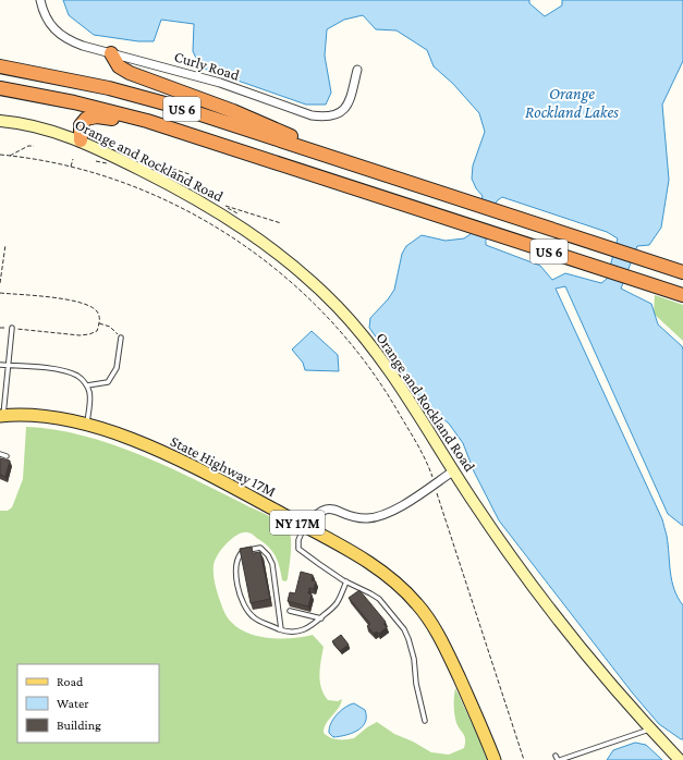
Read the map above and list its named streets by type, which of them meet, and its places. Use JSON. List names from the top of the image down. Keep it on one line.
{"streets":{"highway":["US 6"],"main road":["State Highway 17M","NY 17M"],"street":["Curly Road","Orange and Rockland Road"]},"water":["Orange Rockland Lakes"],"legend":["Road","Water","Building"]}
